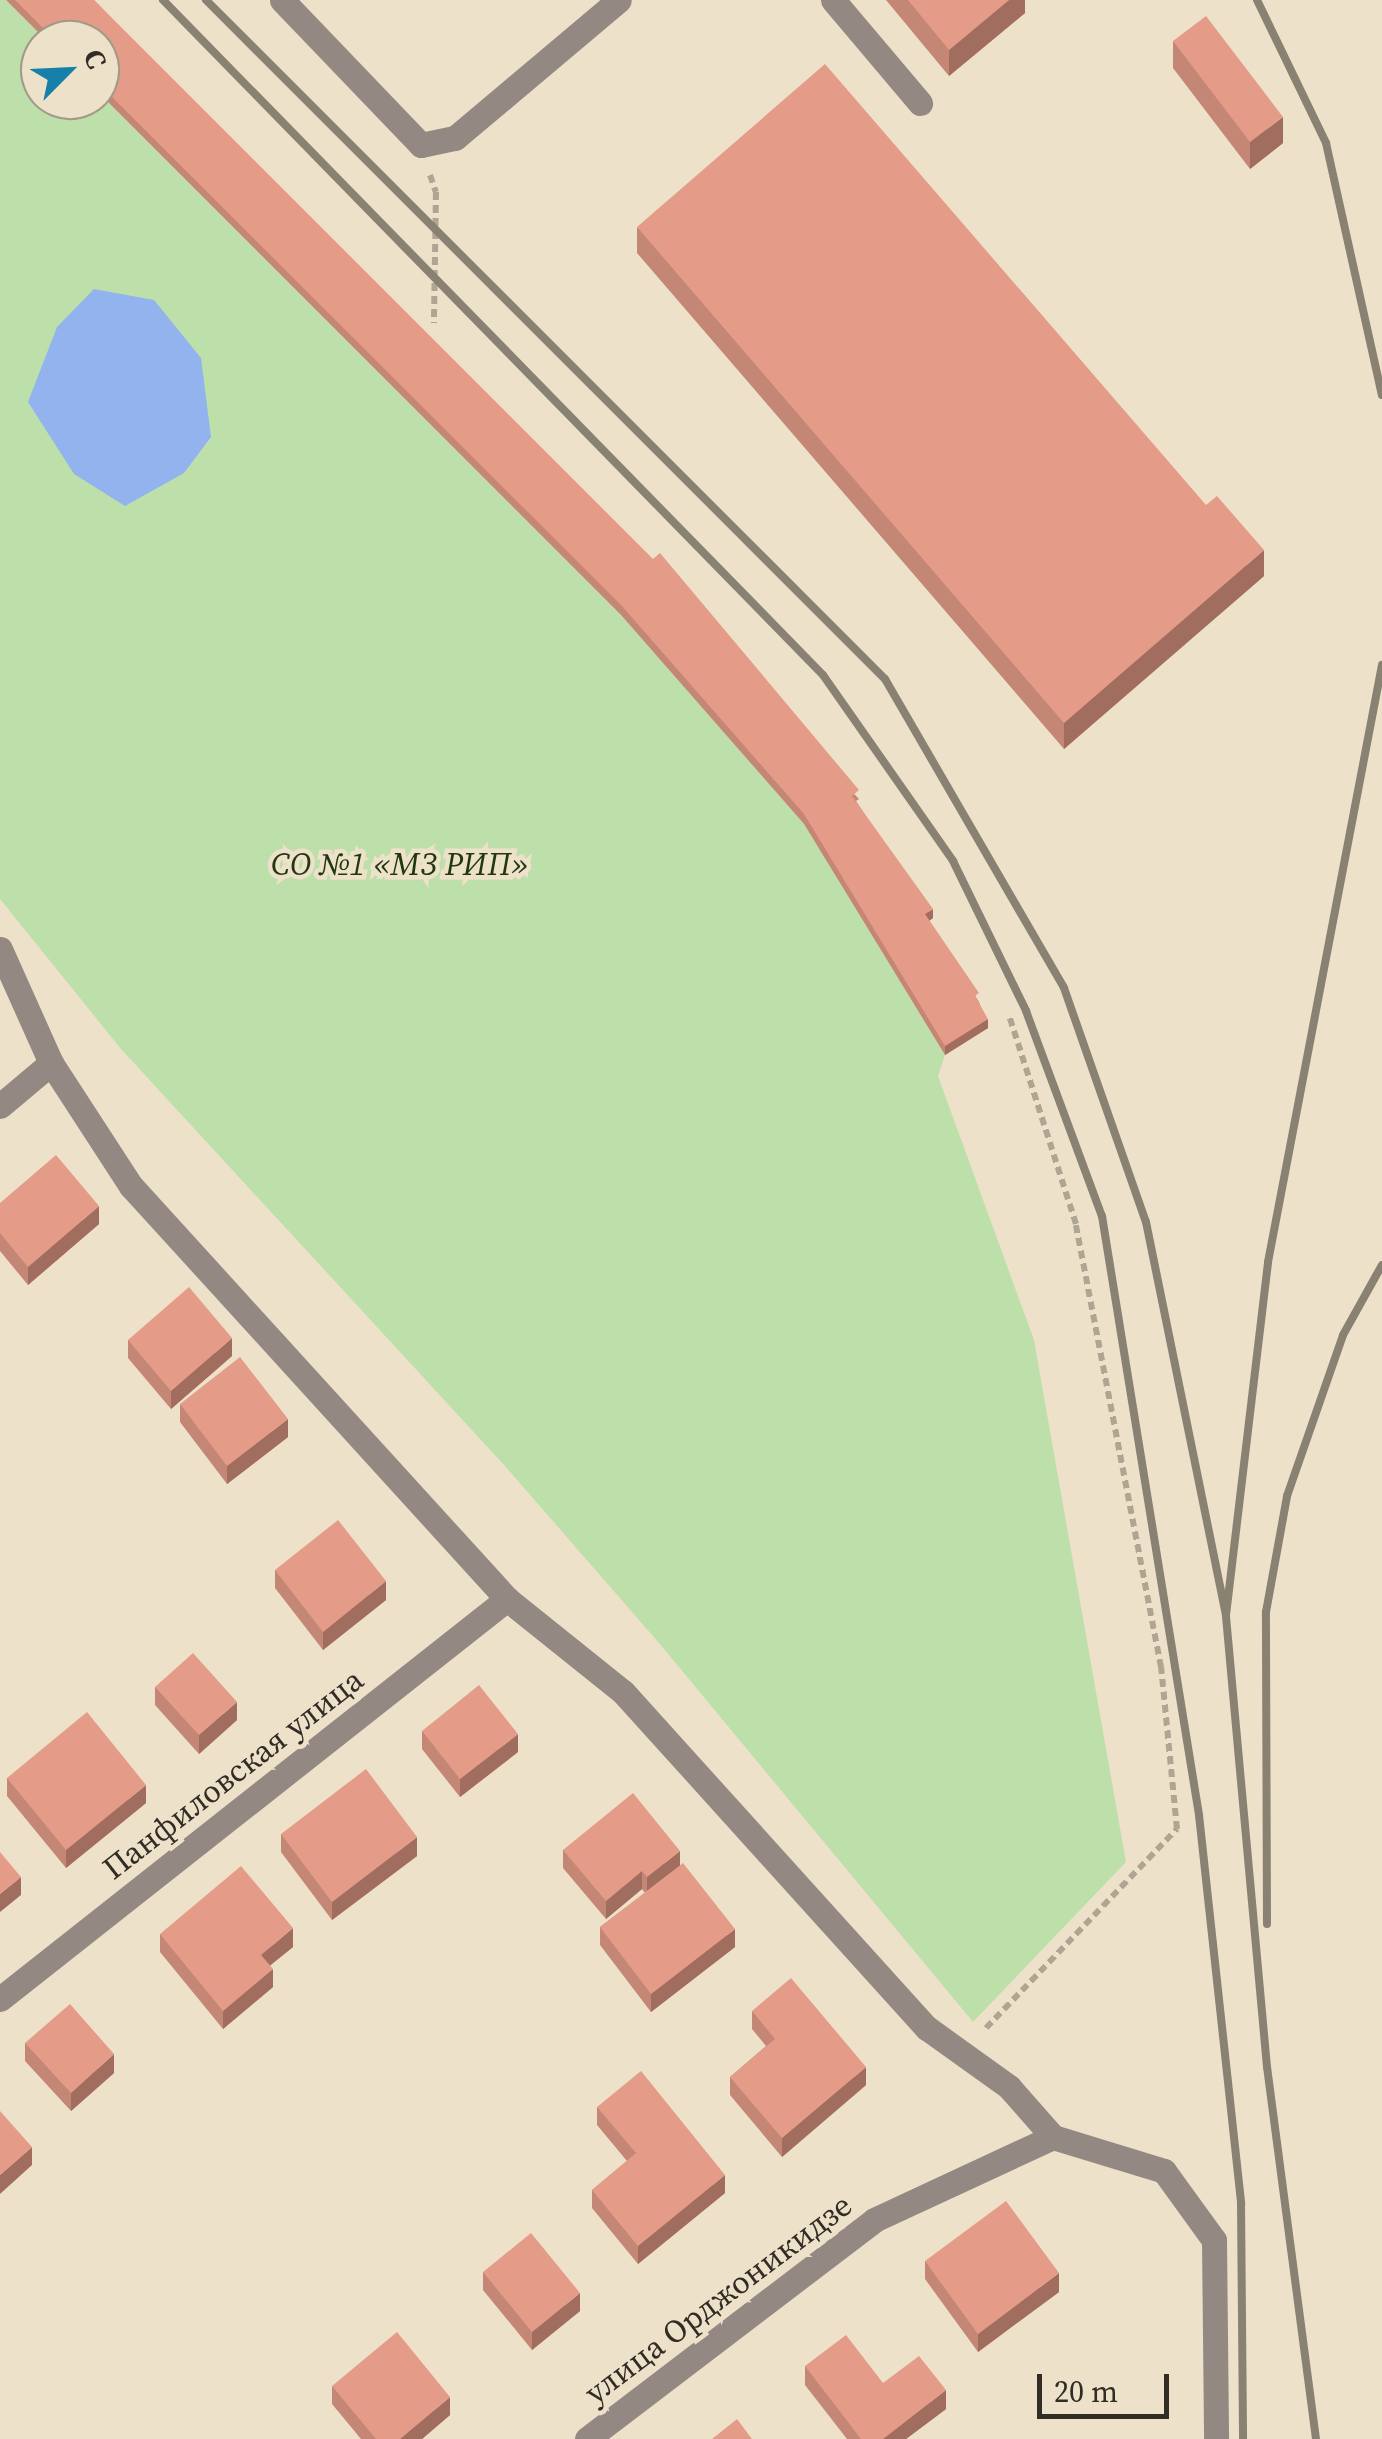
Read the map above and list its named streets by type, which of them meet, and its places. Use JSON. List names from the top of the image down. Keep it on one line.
{"streets":{"street":["Панфиловская улица","улица Орджоникидзе"]},"parks":["СО №1 «МЗ РИП»"],"scale_bar":"20 m","north":"top right"}
